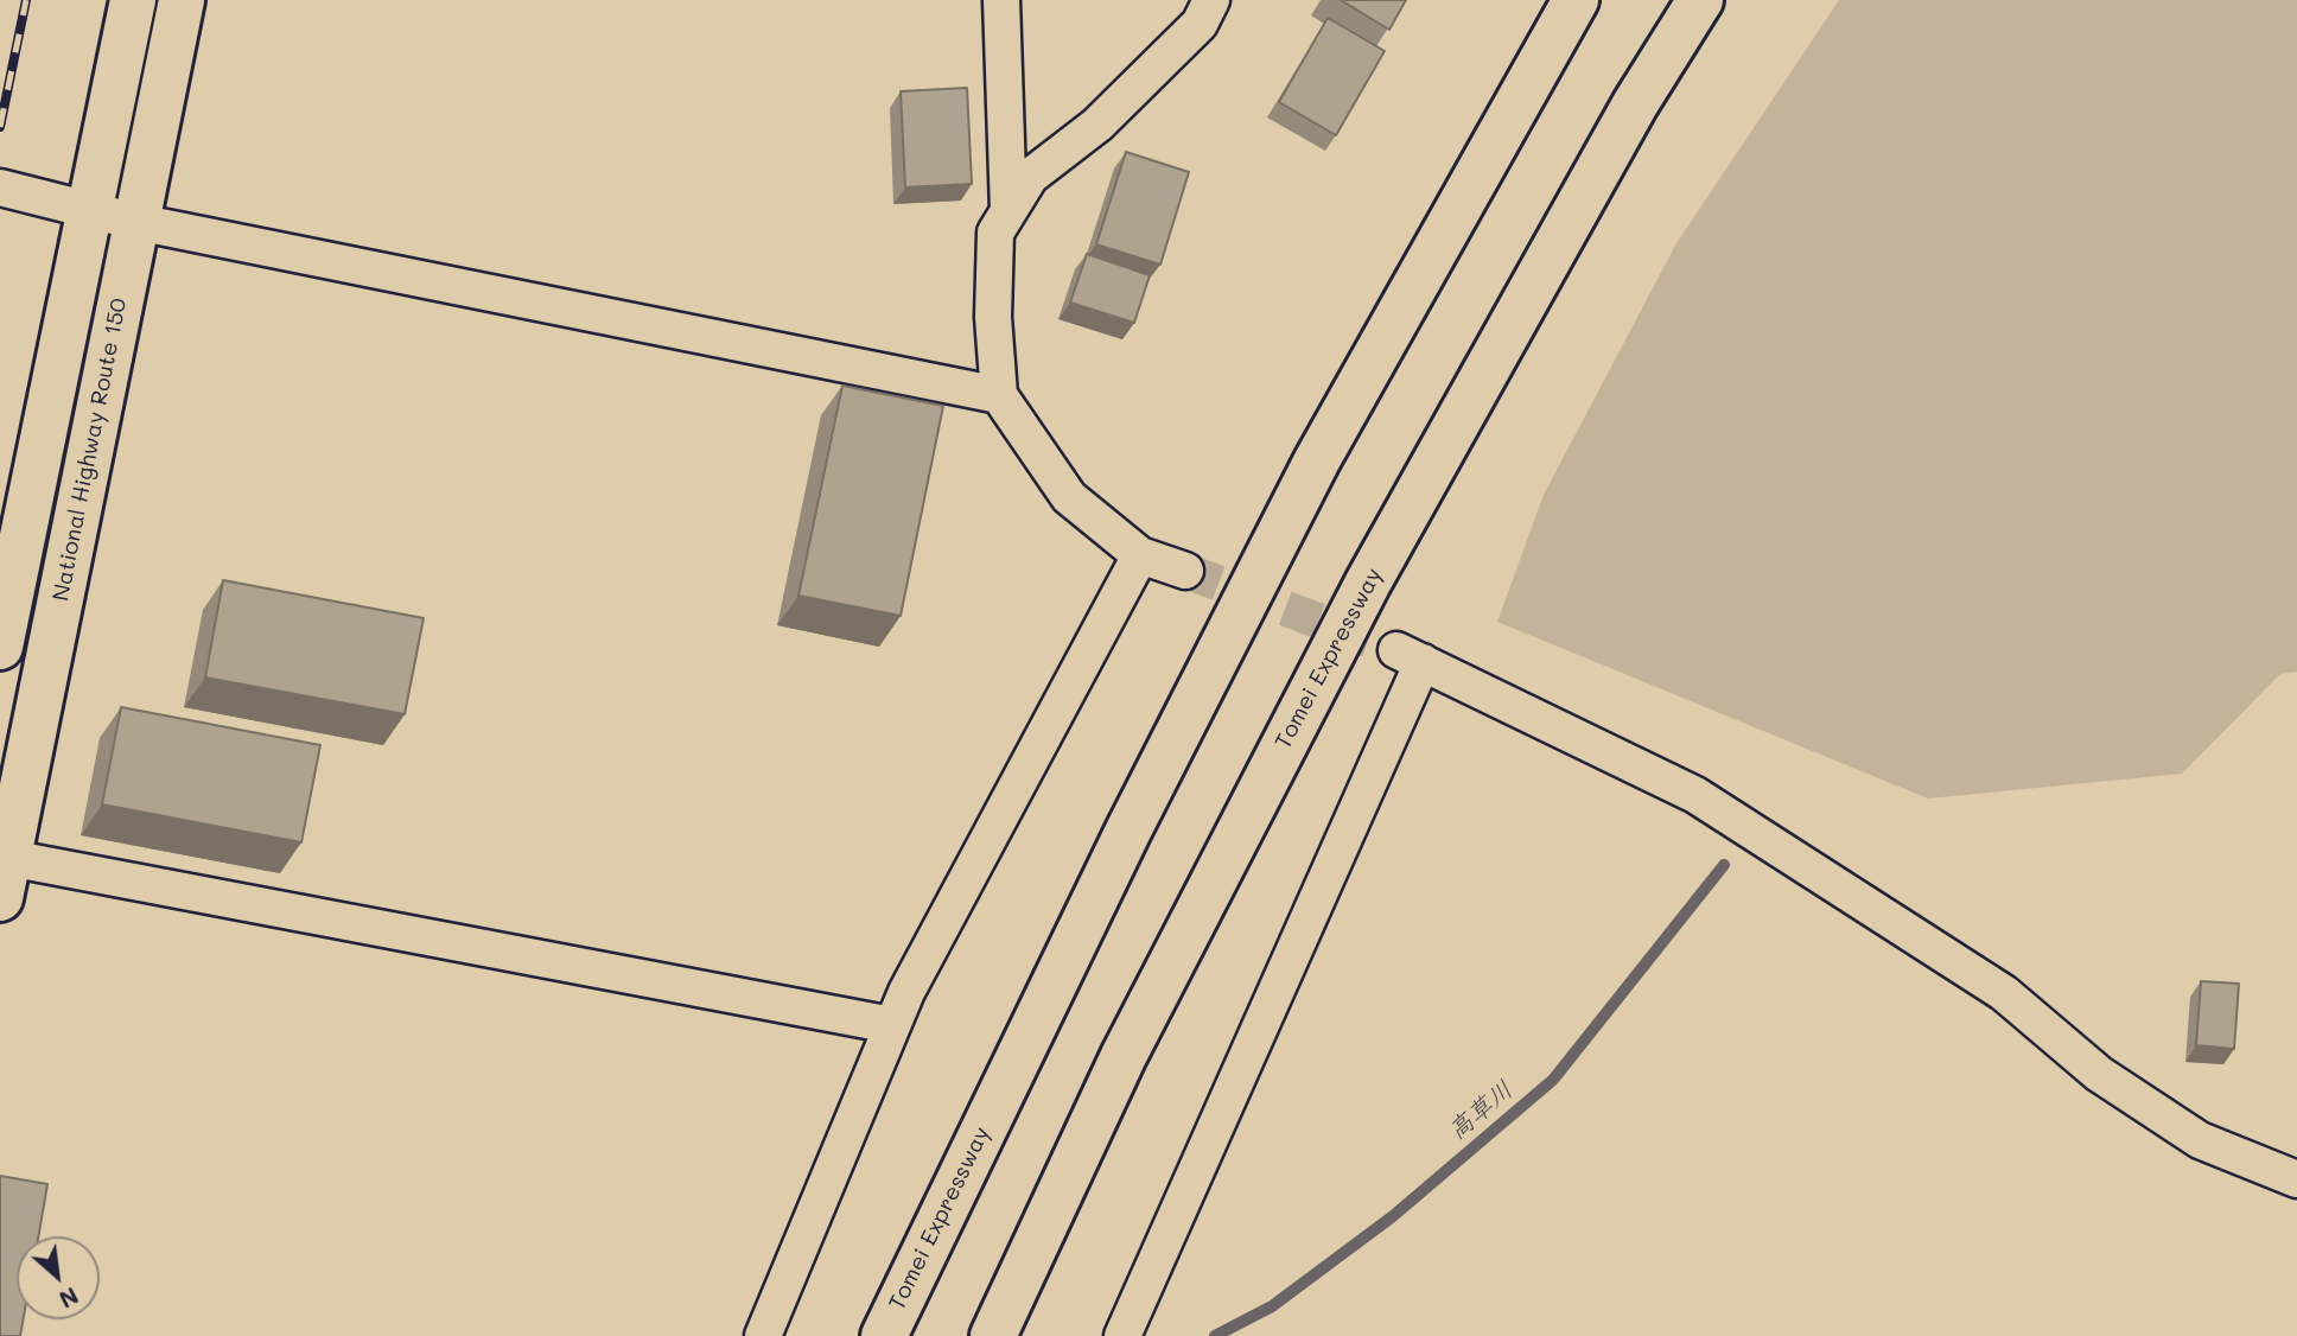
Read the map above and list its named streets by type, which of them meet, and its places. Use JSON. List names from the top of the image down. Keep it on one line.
{"streets":{"highway":["National Highway Route 150","Tomei Expressway"]},"water":["高草川"],"north":"bottom right"}
